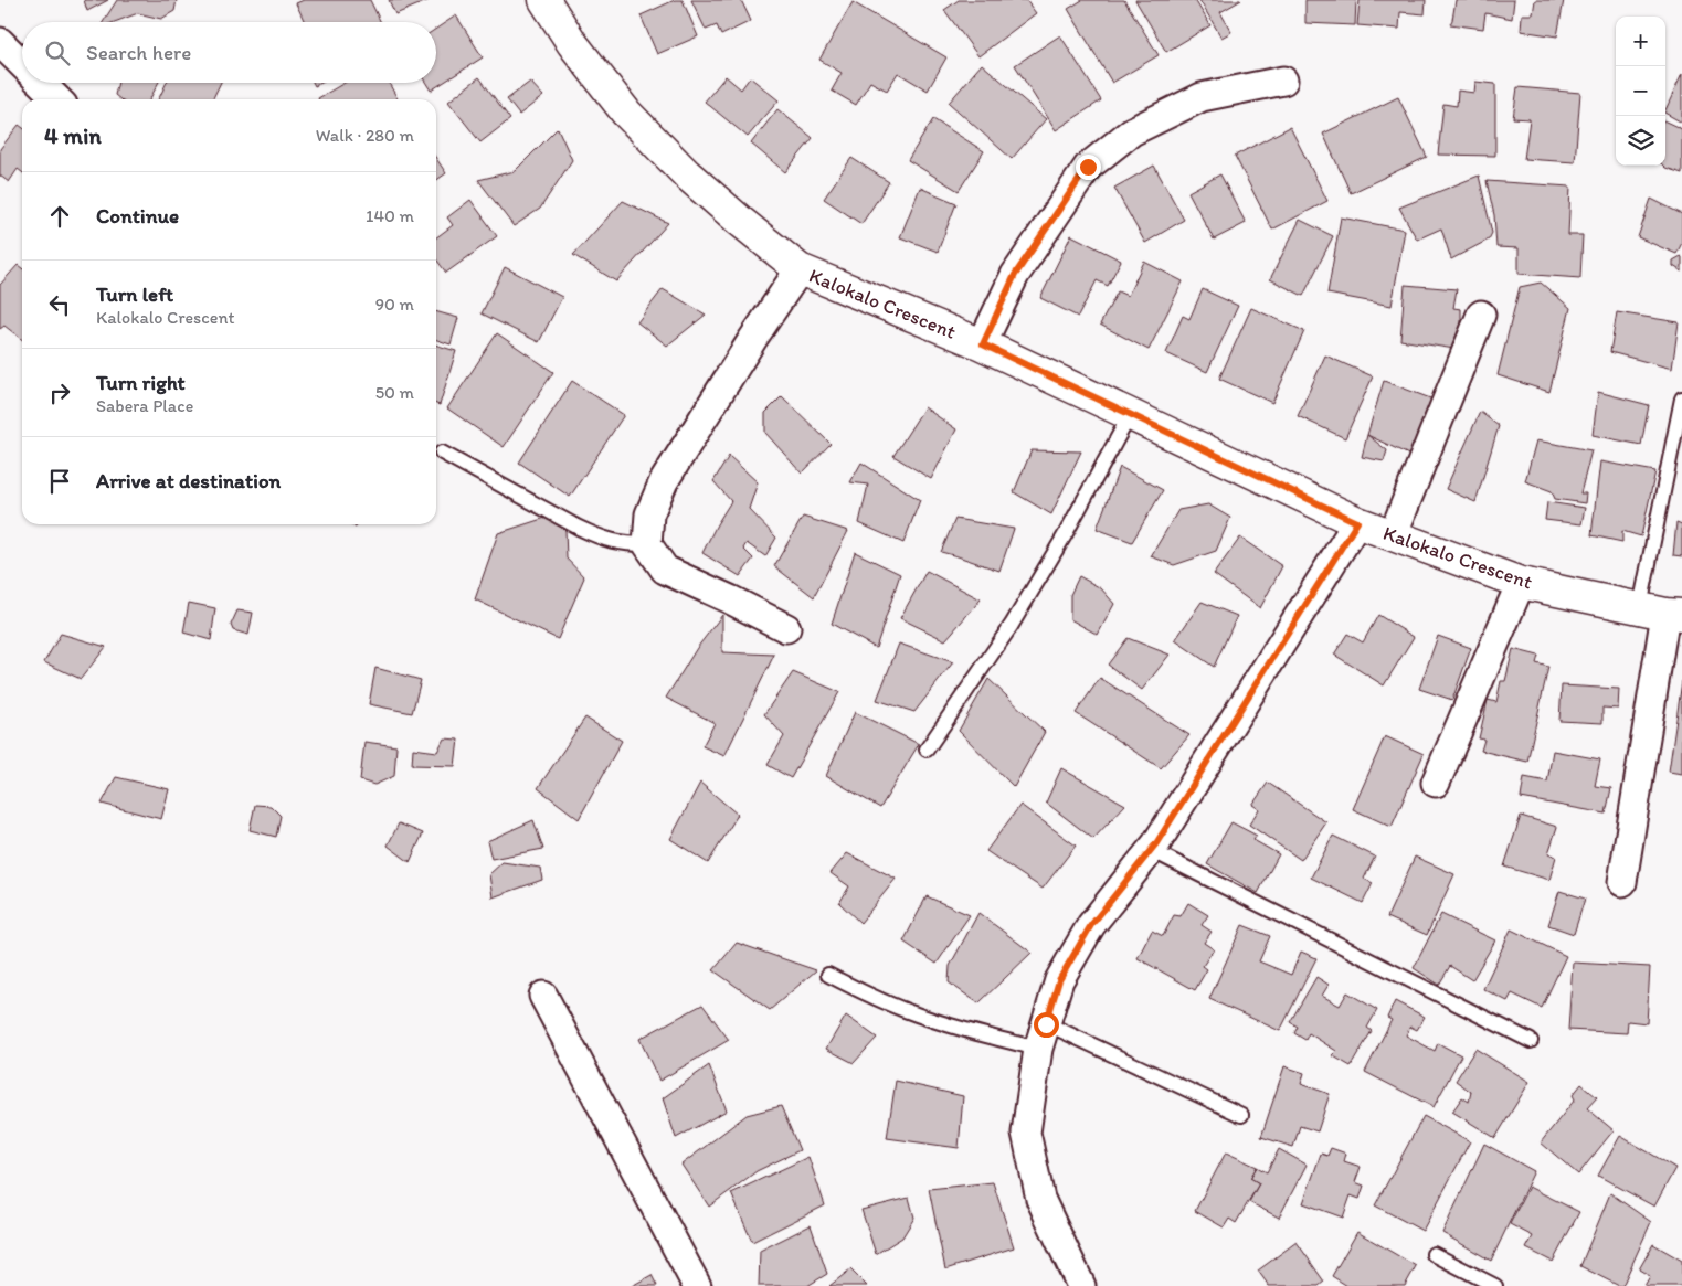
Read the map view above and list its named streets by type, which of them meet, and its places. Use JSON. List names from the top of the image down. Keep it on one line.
{"streets":{"street":["Kalokalo Crescent"]},"page":{"map_buttons":["+","−"],"search":"Search here","heading":["4 min","Walk · 280 m"],"list":[["Continue","140 m"],["Turn left","Kalokalo Crescent","90 m"],["Turn right","Sabera Place","50 m"],"Arrive at destination"]}}
